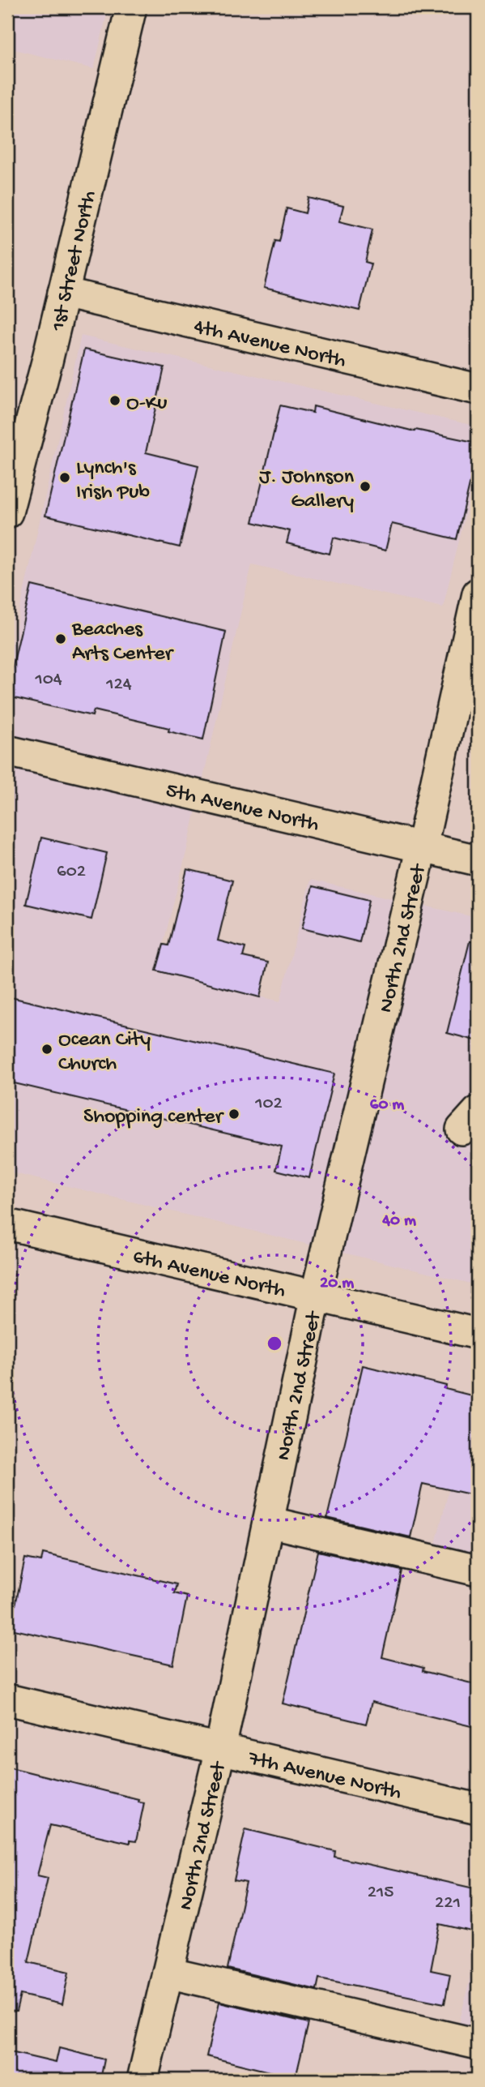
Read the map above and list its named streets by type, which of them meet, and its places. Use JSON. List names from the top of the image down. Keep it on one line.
{"streets":{"street":["1st Street North","4th Avenue North","5th Avenue North","North 2nd Street","6th Avenue North","7th Avenue North"]},"crossings":[["1st Street North","4th Avenue North"],["5th Avenue North","North 2nd Street"],["North 2nd Street","6th Avenue North"],["North 2nd Street","7th Avenue North"]],"places":["O-Ku","Lynch's Irish Pub","J. Johnson Gallery","Beaches Arts Center","Ocean City Church","Shopping center"],"house_numbers":["104","124","602","102","215","221"],"rings":["60 m","40 m","20 m"]}
